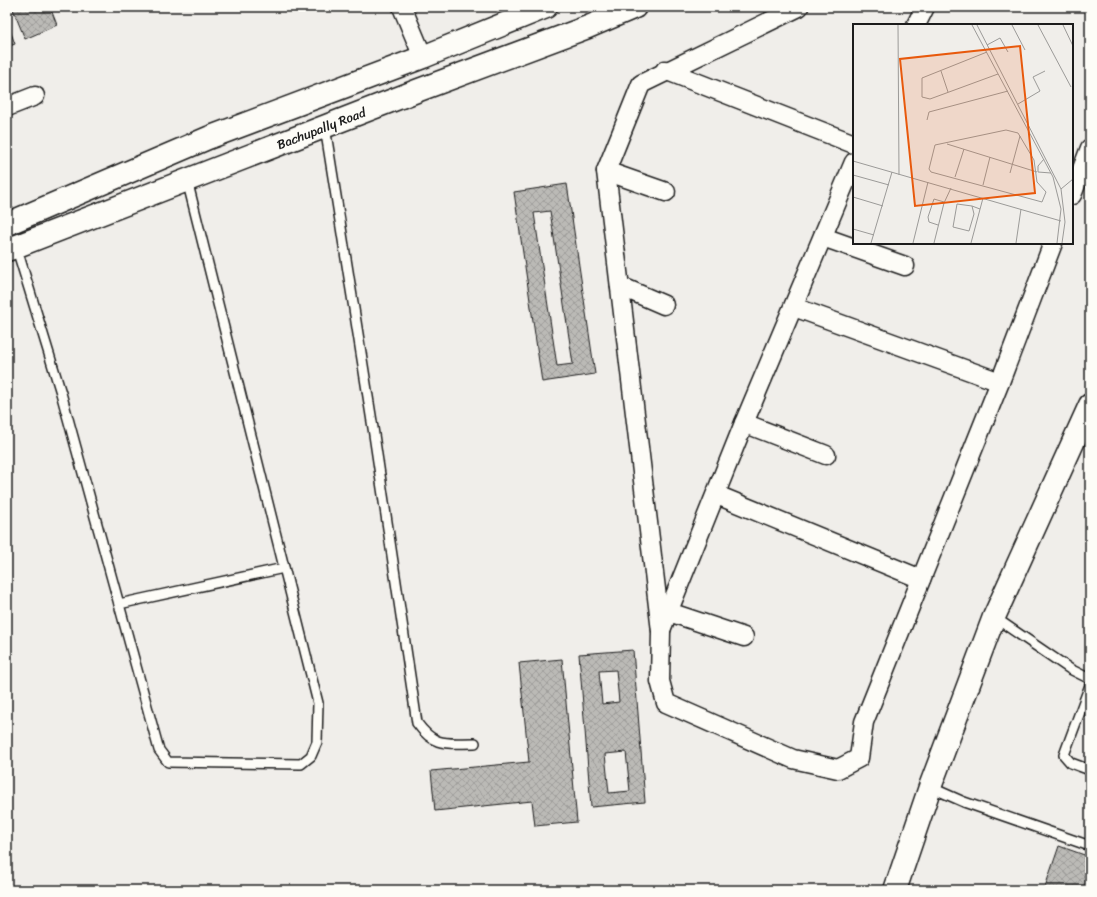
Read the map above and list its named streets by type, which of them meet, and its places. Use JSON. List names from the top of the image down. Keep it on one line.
{"streets":{"main road":["Bachupally Road"]}}
